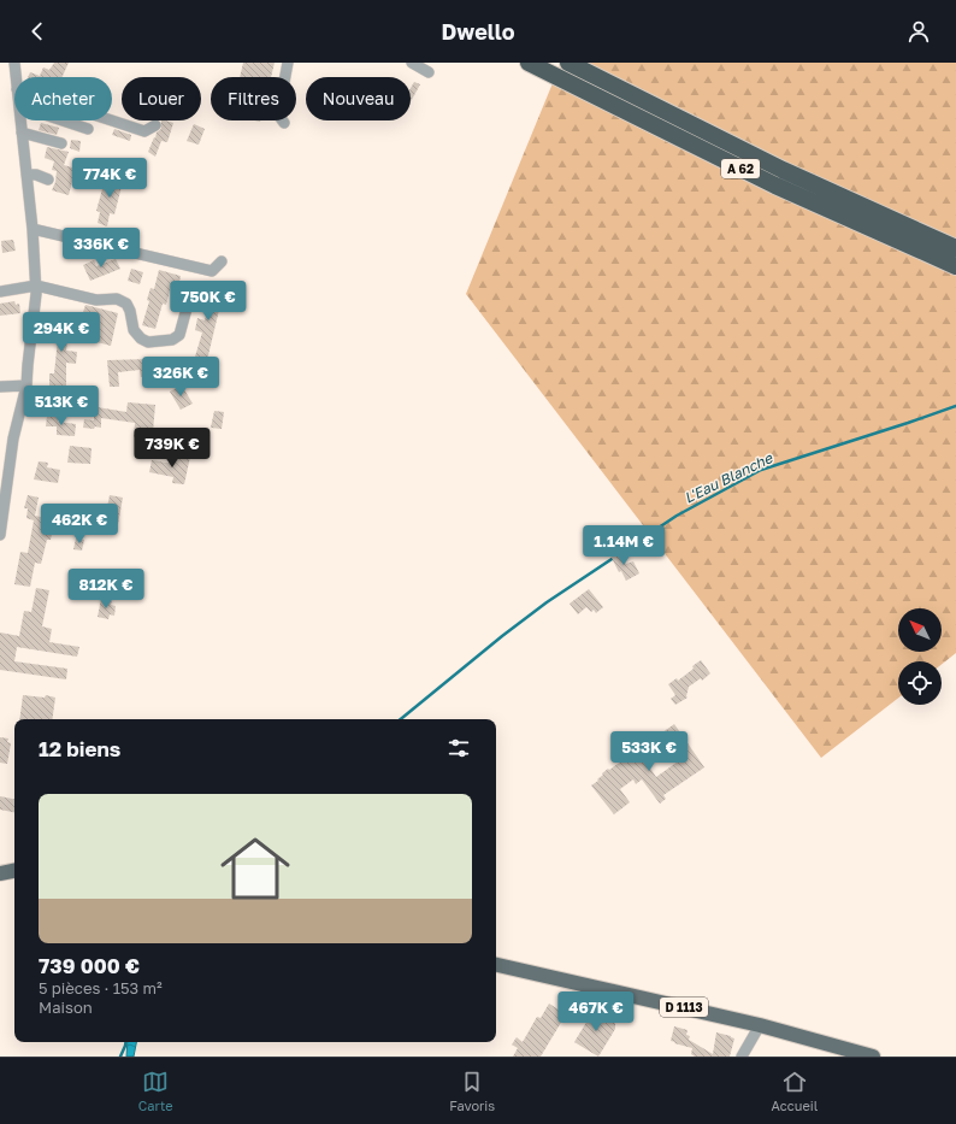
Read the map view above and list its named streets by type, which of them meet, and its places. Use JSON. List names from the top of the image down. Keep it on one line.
{"streets":{"highway":["A 62"],"main road":["D 1113"]},"water":["L'Eau Blanche"],"north":"top left","page":{"header":"Dwello","chip":["Acheter","Louer","Filtres","Nouveau"],"price":["774K €","336K €","750K €","294K €","326K €","513K €","739K €","462K €","1.14M €","812K €","533K €","467K €"],"heading":"12 biens","list":[{"name":"739 000 €","note":"5 pièces · 153 m² · Maison"}],"tabs":["Carte","Favoris","Accueil"]}}
